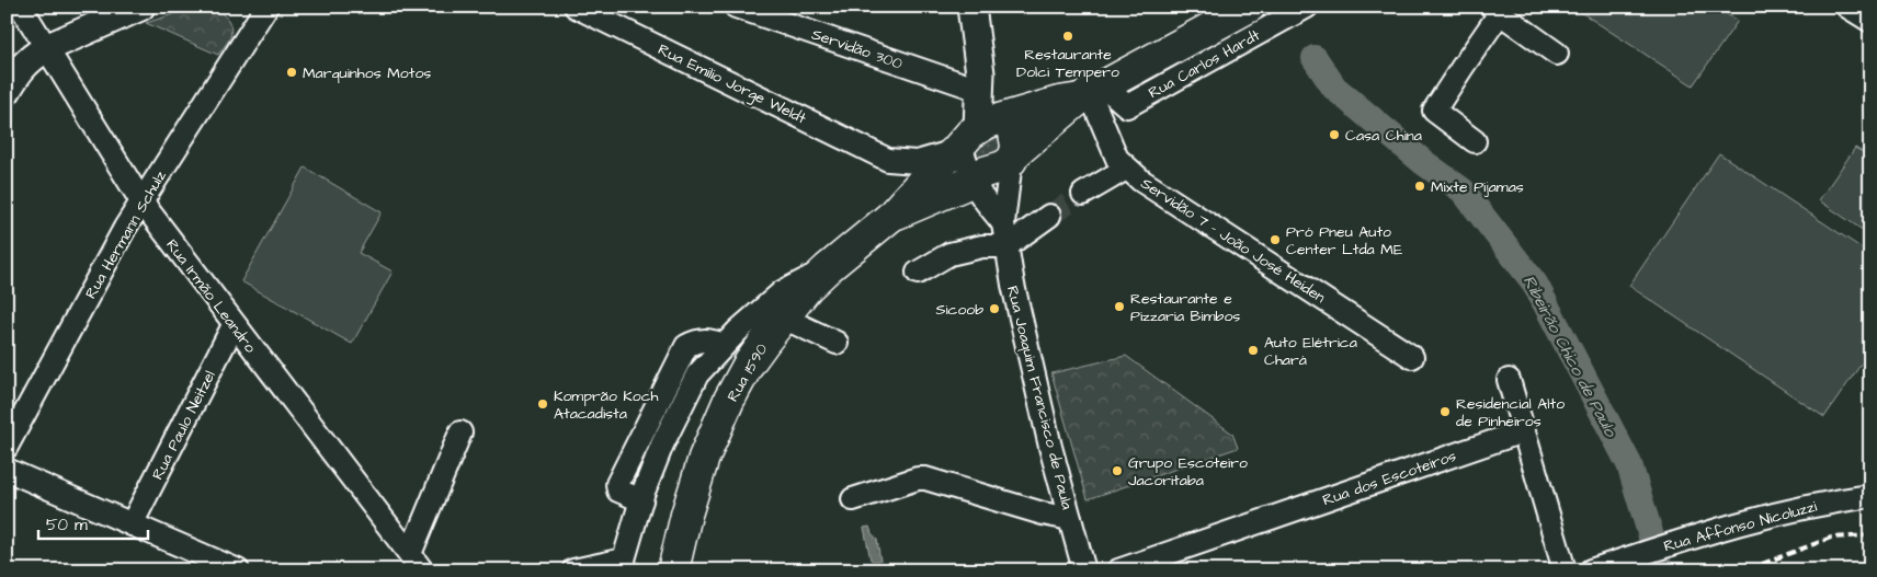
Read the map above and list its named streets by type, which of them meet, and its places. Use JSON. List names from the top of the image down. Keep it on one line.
{"streets":{"highway":["Rua 1590"],"street":["Servidão 300","Rua Carlos Hardt","Rua Emilio Jorge Weldt","Rua Hermann Schulz","Servidão 7 - João José Heiden","Rua Irmão Leandro","Rua Joaquim Francisco de Paula","Rua Paulo Neitzel","Rua dos Escoteiros","Rua Affonso Nicoluzzi"]},"crossings":[["Rua Carlos Hardt","Servidão 7 - João José Heiden"],["Rua Emilio Jorge Weldt","Rua Joaquim Francisco de Paula"],["Rua Hermann Schulz","Rua Irmão Leandro"],["Rua Irmão Leandro","Rua Paulo Neitzel"]],"water":["Ribeirão Chico de Paulo"],"places":["Restaurante Dolci Tempero","Marquinhos Motos","Casa China","Mixte Pijamas","Pró Pneu Auto Center Ltda ME","Restaurante e Pizzaria Bimbos","Sicoob","Auto Elétrica Chará","Komprão Koch Atacadista","Residencial Alto de Pinheiros","Grupo Escoteiro Jacoritaba"],"scale_bar":"50 m"}
